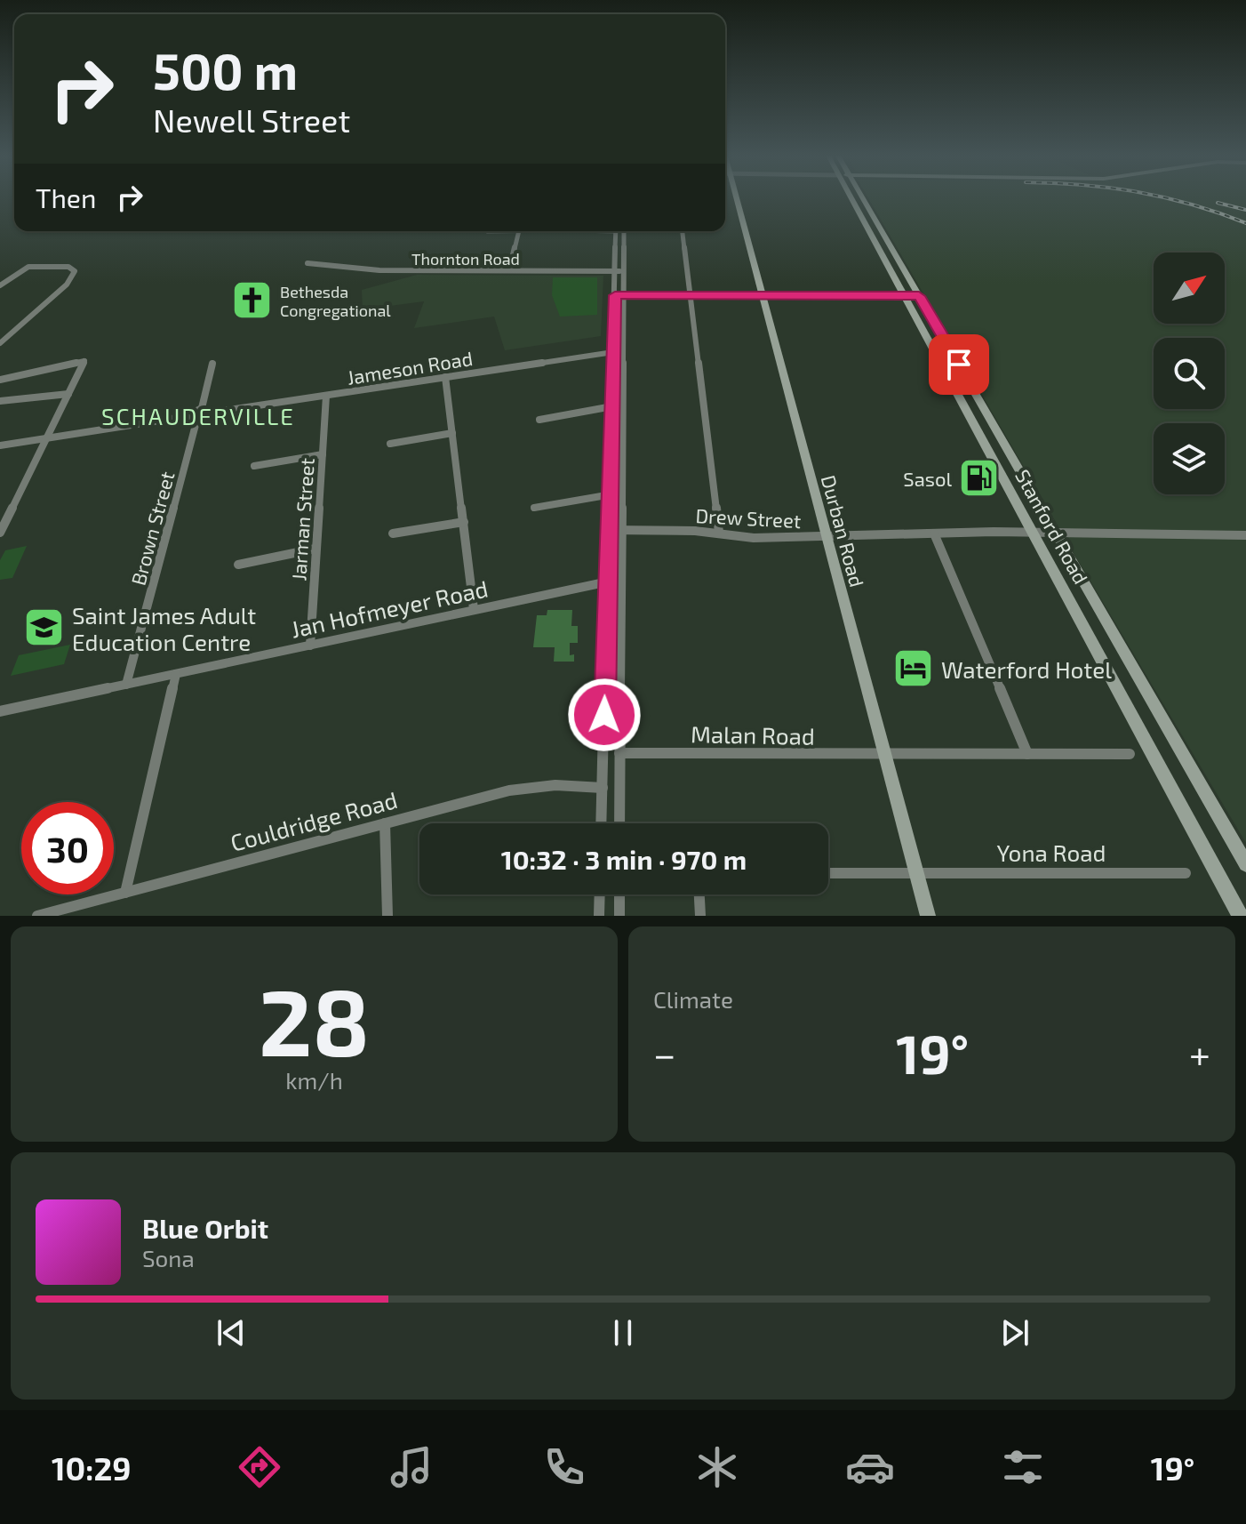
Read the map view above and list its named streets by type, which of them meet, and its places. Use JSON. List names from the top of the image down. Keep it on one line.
{"streets":{"main road":["Stanford Road","Durban Road"],"street":["Thornton Road","Jameson Road","Drew Street","Jarman Street","Brown Street","Jan Hofmeyer Road","Malan Road","Couldridge Road","Yona Road"]},"crossings":[["Jameson Road","Jarman Street"],["Drew Street","Stanford Road"],["Drew Street","Durban Road"],["Jarman Street","Jan Hofmeyer Road"],["Brown Street","Jan Hofmeyer Road"],["Durban Road","Malan Road"],["Durban Road","Yona Road"]],"districts":["SCHAUDERVILLE"],"places":{"church":["Bethesda Congregational"],"fuel station":["Sasol"],"school or university":["Saint James Adult Education Centre"],"hotel":["Waterford Hotel"]},"north":"top right","page":{"turn":["500 m","Newell Street"],"then":"Then","limit":"30","trip":"10:32 · 3 min · 970 m","tile":[["28","km/h"],"Climate"],"heat":["−","19°","+"],"song":["Blue Orbit","Sona"],"tabs":["10:29","19°"]}}
